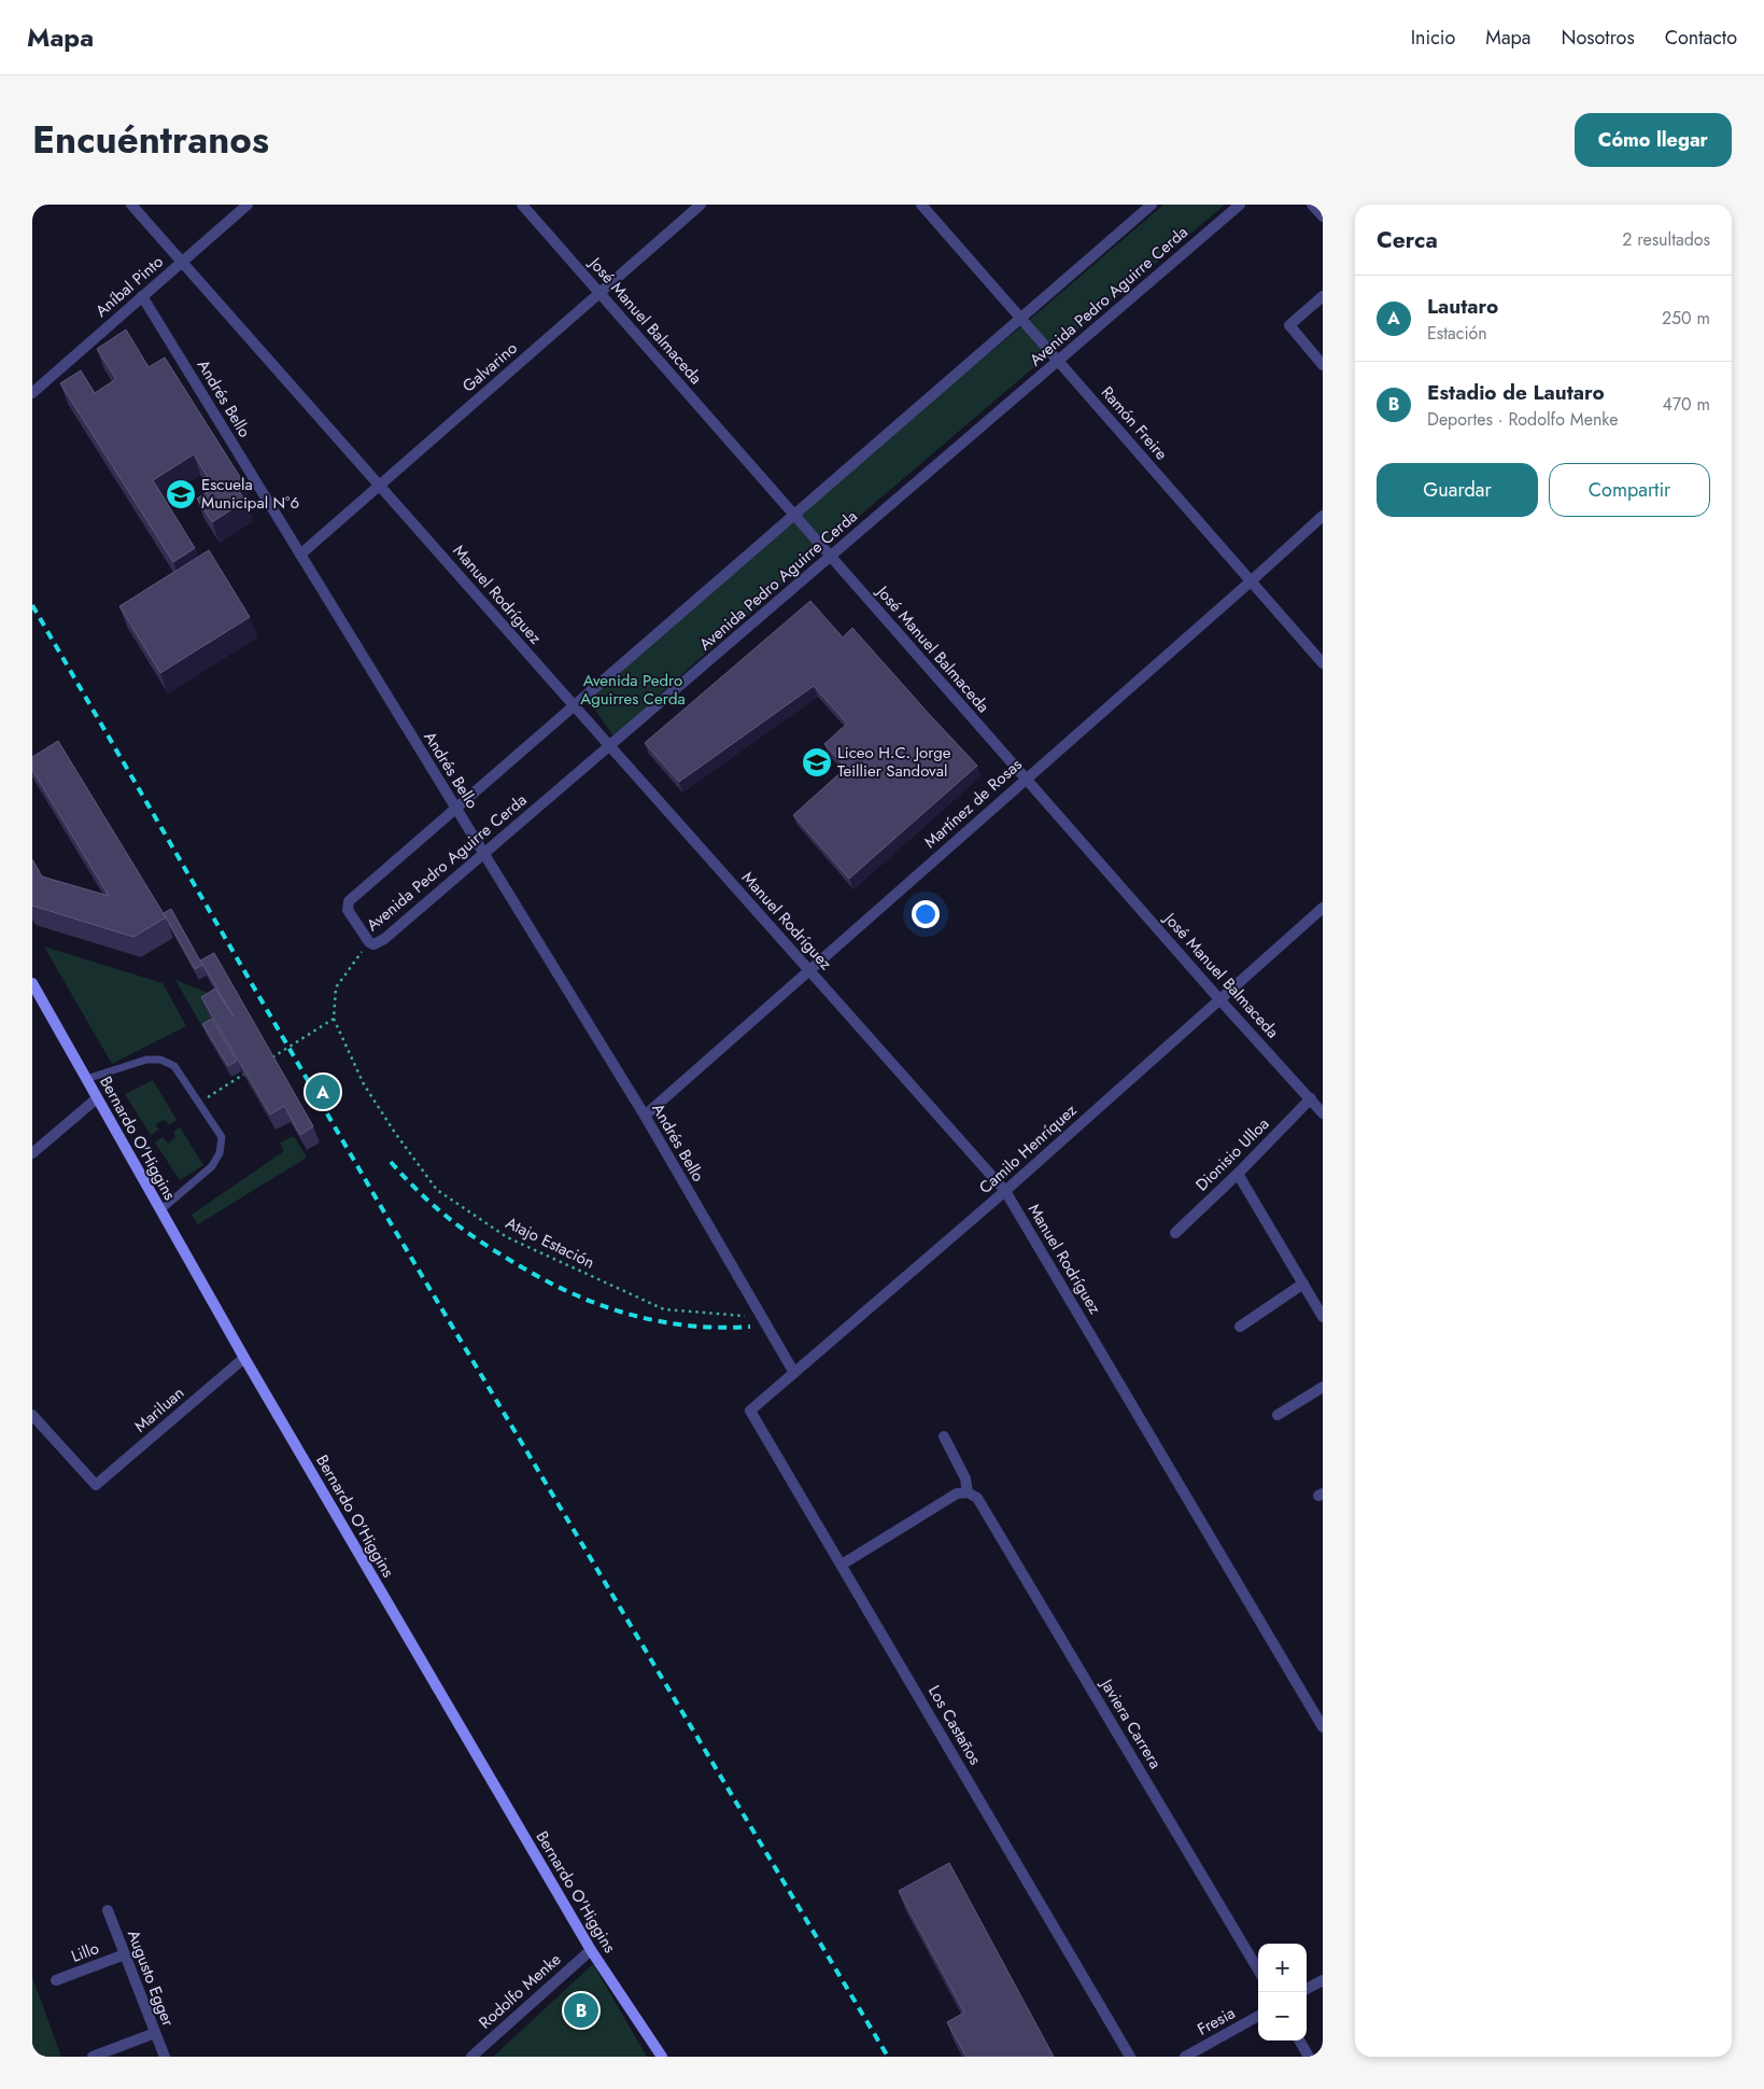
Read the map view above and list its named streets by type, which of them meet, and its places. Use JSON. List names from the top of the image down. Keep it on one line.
{"streets":{"main road":["Bernardo O'Higgins"],"street":["Aníbal Pinto","Avenida Pedro Aguirre Cerda","José Manuel Balmaceda","Galvarino","Andrés Bello","Ramón Freire","Manuel Rodríguez","Martínez de Rosas","Camilo Henríquez","Dionisio Ulloa","Mariluan","Javiera Carrera","Los Castaños","Lillo","Augusto Egger","Rodolfo Menke","Fresia"],"path":["Atajo Estación"]},"crossings":[["Aníbal Pinto","Andrés Bello"],["Aníbal Pinto","Manuel Rodríguez"],["Avenida Pedro Aguirre Cerda","José Manuel Balmaceda"],["Avenida Pedro Aguirre Cerda","Andrés Bello"],["Avenida Pedro Aguirre Cerda","Ramón Freire"],["Avenida Pedro Aguirre Cerda","Manuel Rodríguez"],["José Manuel Balmaceda","Galvarino"],["José Manuel Balmaceda","Martínez de Rosas"],["José Manuel Balmaceda","Camilo Henríquez"],["José Manuel Balmaceda","Dionisio Ulloa"],["Galvarino","Andrés Bello"],["Galvarino","Manuel Rodríguez"],["Andrés Bello","Martínez de Rosas"],["Andrés Bello","Camilo Henríquez"],["Andrés Bello","Atajo Estación"],["Ramón Freire","Martínez de Rosas"],["Manuel Rodríguez","Martínez de Rosas"],["Manuel Rodríguez","Camilo Henríquez"],["Bernardo O'Higgins","Mariluan"],["Bernardo O'Higgins","Rodolfo Menke"],["Camilo Henríquez","Los Castaños"],["Lillo","Augusto Egger"]],"parks":["Avenida Pedro Aguirres Cerda"],"places":{"school or university":["Escuela Municipal N°6","Liceo H.C. Jorge Teillier Sandoval"]},"page":{"header":"Mapa","nav":["Inicio","Mapa","Nosotros","Contacto"],"title":"Encuéntranos","buttons":["Cómo llegar",["Guardar","Compartir"]],"heading":["Cerca","2 resultados"],"list":[{"mark":"A","name":"Lautaro","note":"Estación","value":"250 m"},{"mark":"B","name":"Estadio de Lautaro","note":"Deportes · Rodolfo Menke","value":"470 m"}],"pins":["A","B"],"map_buttons":["+","−"]}}
